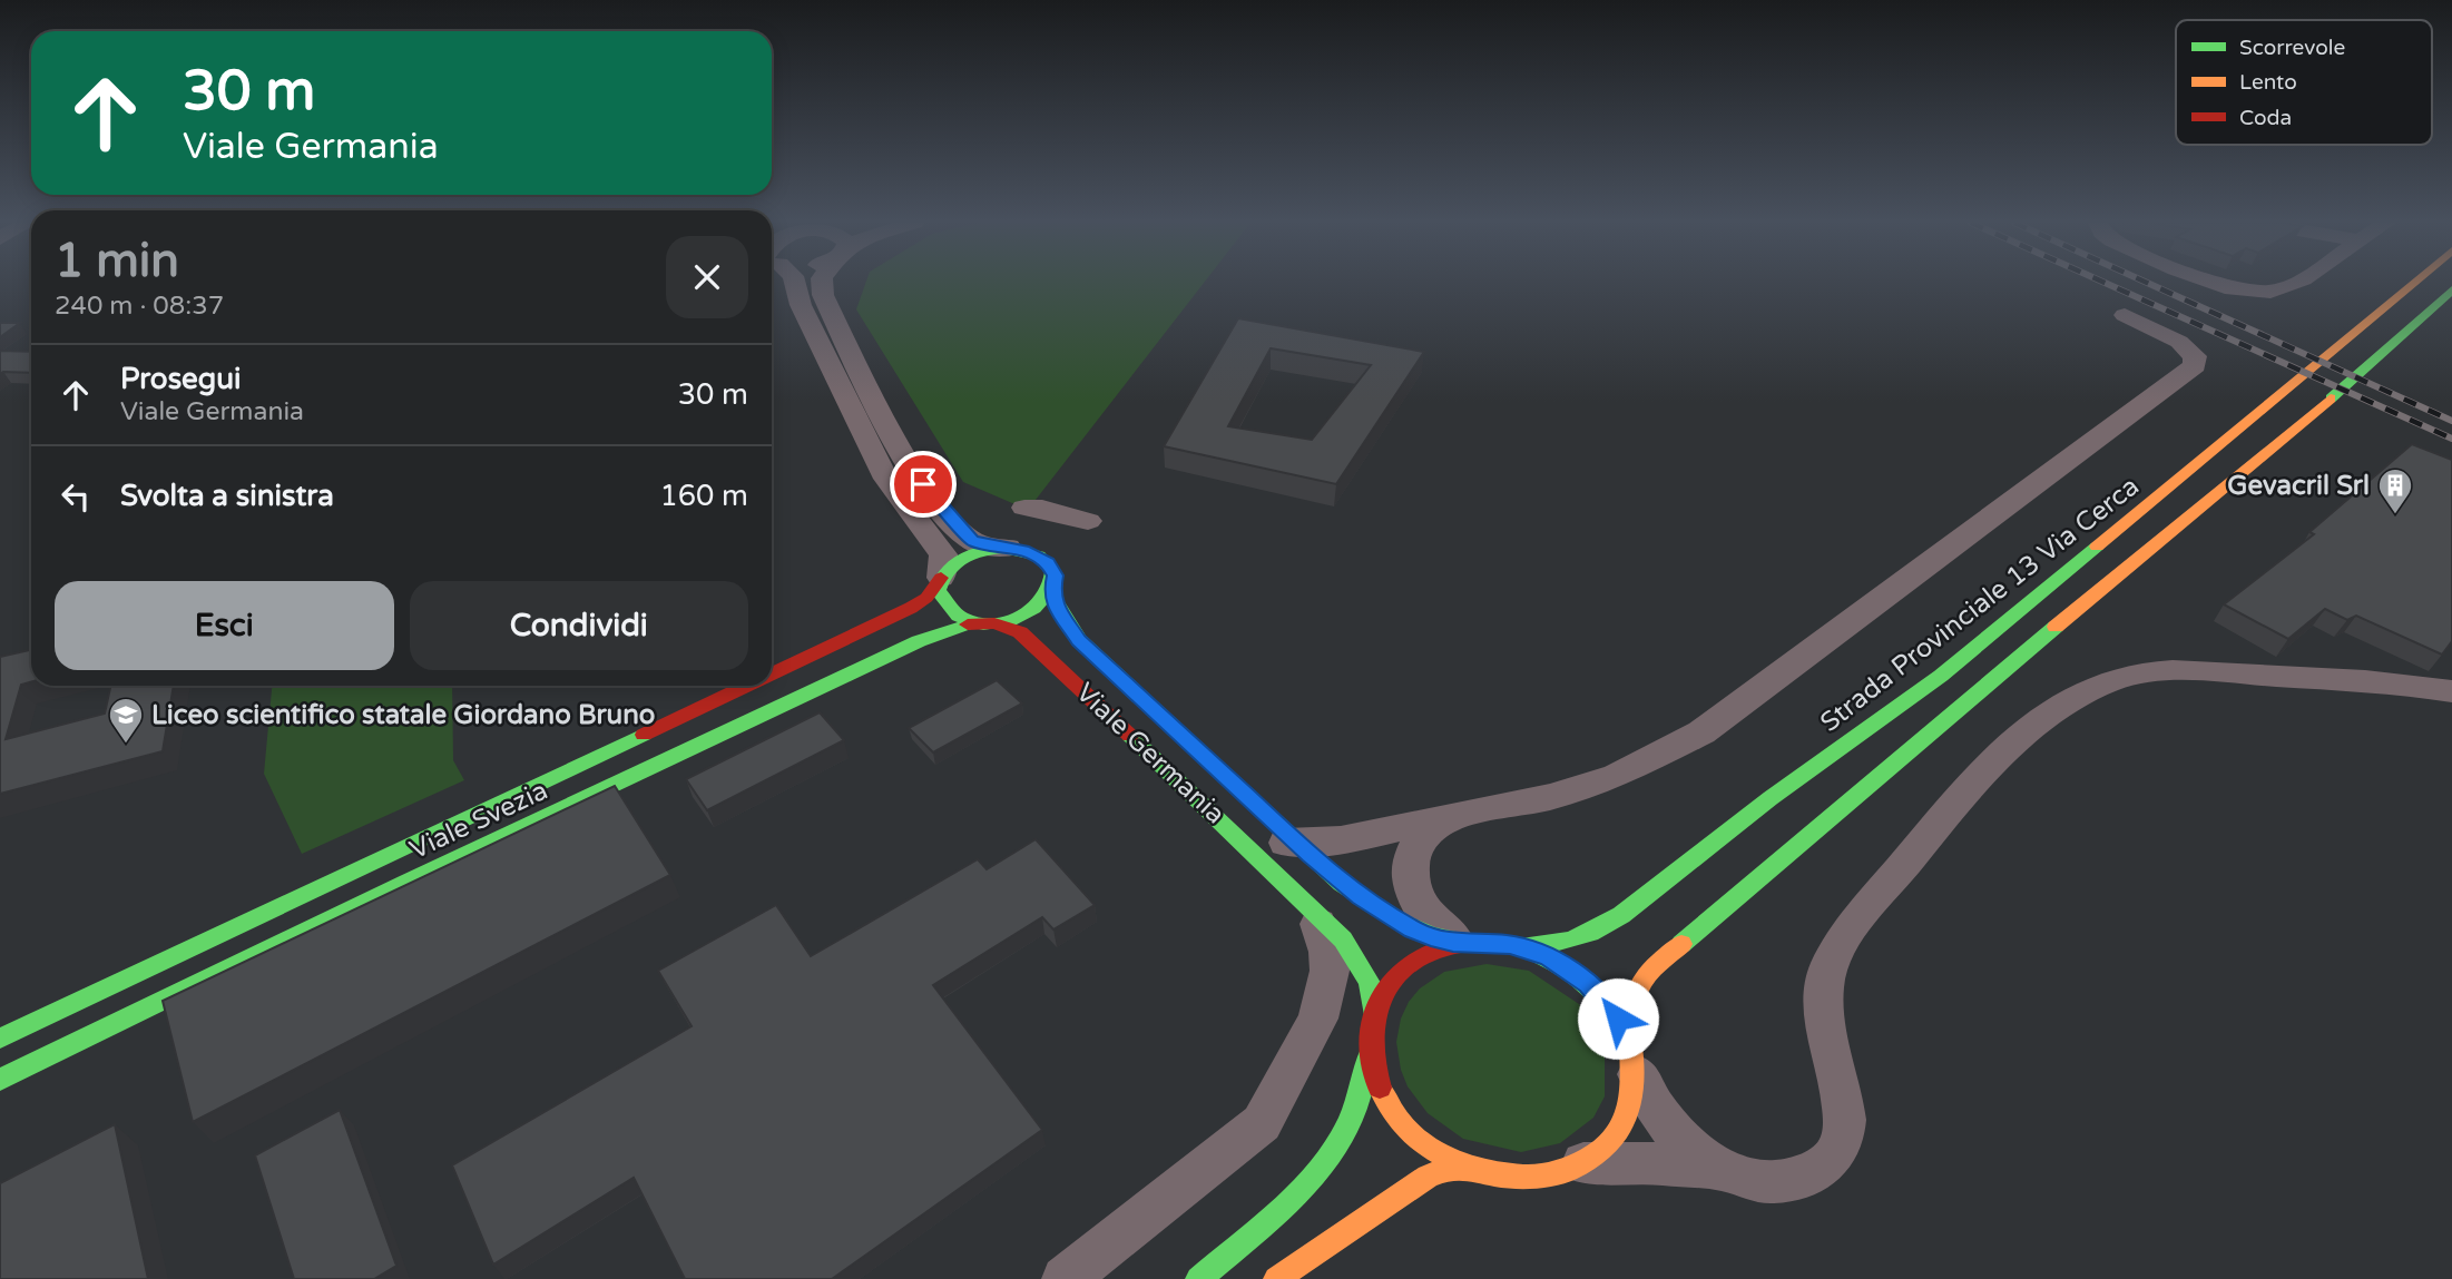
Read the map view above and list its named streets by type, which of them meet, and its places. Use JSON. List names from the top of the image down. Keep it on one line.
{"streets":{"main road":["Strada Provinciale 13 Via Cerca","Viale Germania","Viale Svezia"]},"crossings":[["Strada Provinciale 13 Via Cerca","Viale Germania"],["Viale Germania","Viale Svezia"]],"places":{"building":["Gevacril Srl"],"school or university":["Liceo scientifico statale Giordano Bruno"]},"legend":["Scorrevole","Lento","Coda"],"page":{"turn":["30 m","Viale Germania"],"heading":["1 min","240 m · 08:37"],"list":[{"name":"Prosegui","note":"Viale Germania","value":"30 m"},{"name":"Svolta a sinistra","value":"160 m"}],"buttons":["Esci","Condividi"]}}
